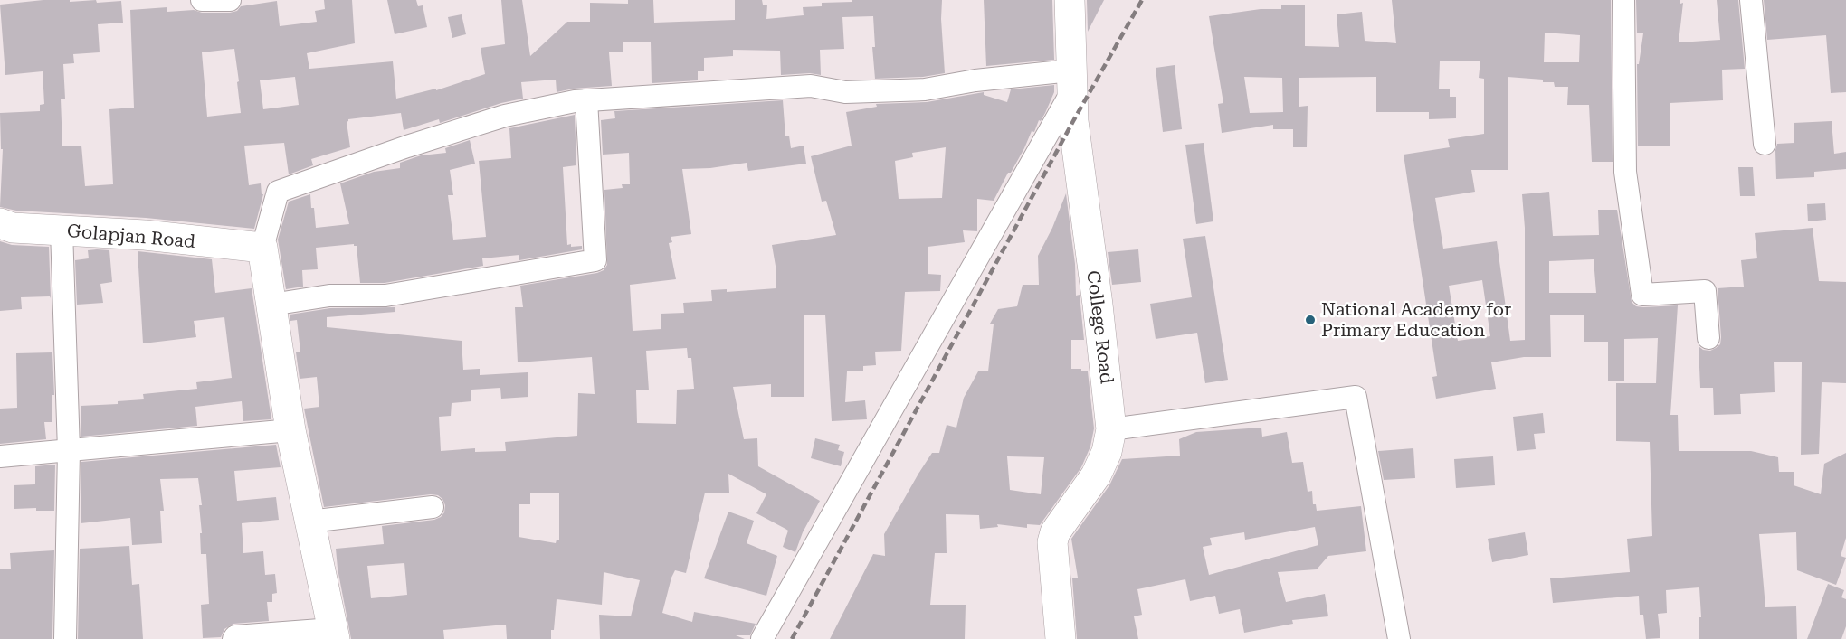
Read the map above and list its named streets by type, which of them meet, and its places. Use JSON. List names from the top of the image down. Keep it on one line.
{"streets":{"street":["Golapjan Road","College Road"]},"places":["National Academy for Primary Education"]}
